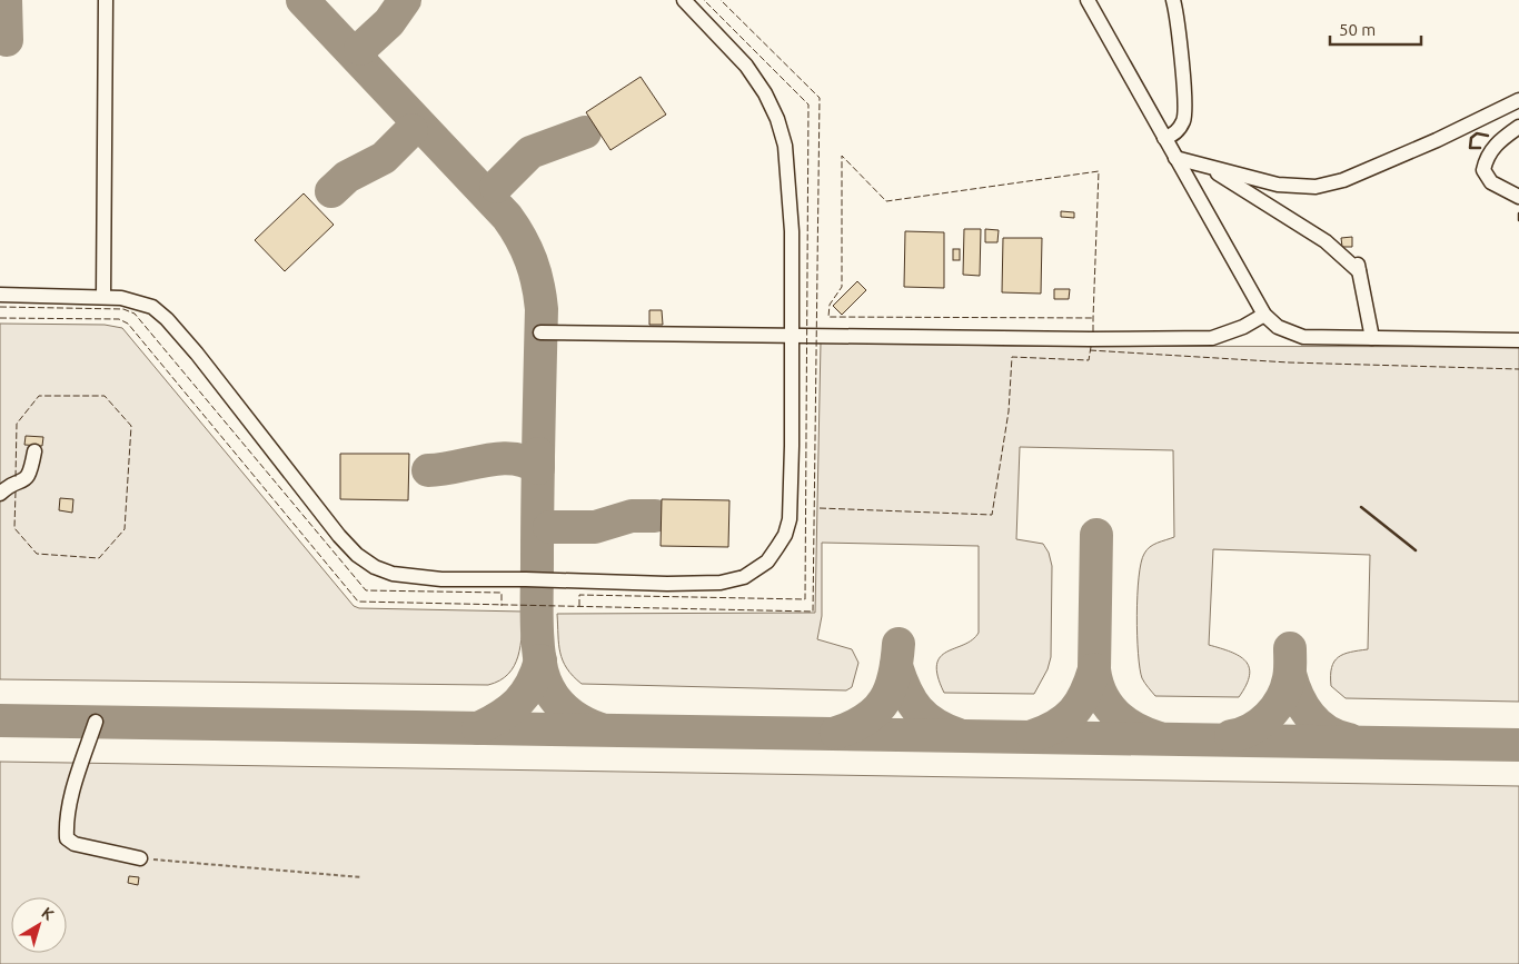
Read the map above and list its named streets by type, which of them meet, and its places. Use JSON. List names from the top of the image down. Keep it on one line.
{"scale_bar":"50 m","north":"top right"}
